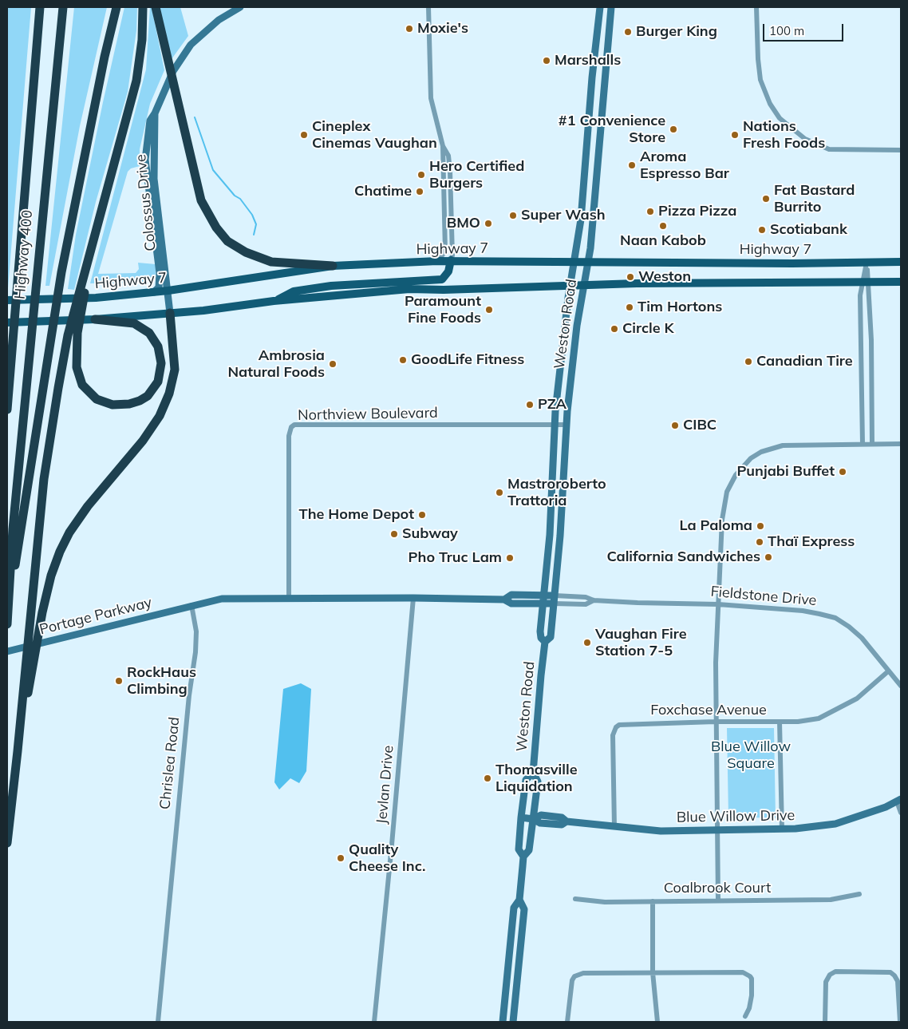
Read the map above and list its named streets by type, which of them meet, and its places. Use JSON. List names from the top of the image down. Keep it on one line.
{"streets":{"highway":["Highway 400"],"main road":["Colossus Drive","Highway 7","Weston Road","Fieldstone Drive","Portage Parkway","Blue Willow Drive"],"street":["Northview Boulevard","Foxchase Avenue","Chrislea Road","Jevlan Drive","Coalbrook Court"]},"crossings":[["Colossus Drive","Highway 7"],["Highway 7","Weston Road"],["Weston Road","Northview Boulevard"],["Weston Road","Fieldstone Drive"],["Weston Road","Blue Willow Drive"],["Fieldstone Drive","Foxchase Avenue"],["Portage Parkway","Chrislea Road"],["Foxchase Avenue","Blue Willow Drive"]],"parks":["Blue Willow Square"],"places":["Moxie's","Burger King","Marshalls","#1 Convenience Store","Cineplex Cinemas Vaughan","Nations Fresh Foods","Aroma Espresso Bar","Hero Certified Burgers","Chatime","Fat Bastard Burrito","Pizza Pizza","Super Wash","BMO","Naan Kabob","Scotiabank","Weston","Tim Hortons","Paramount Fine Foods","Circle K","GoodLife Fitness","Canadian Tire","Ambrosia Natural Foods","PZA","CIBC","Punjabi Buffet","Mastroroberto Trattoria","The Home Depot","La Paloma","Subway","Thaï Express","California Sandwiches","Pho Truc Lam","Vaughan Fire Station 7-5","RockHaus Climbing","Thomasville Liquidation","Quality Cheese Inc."],"scale_bar":"100 m"}
